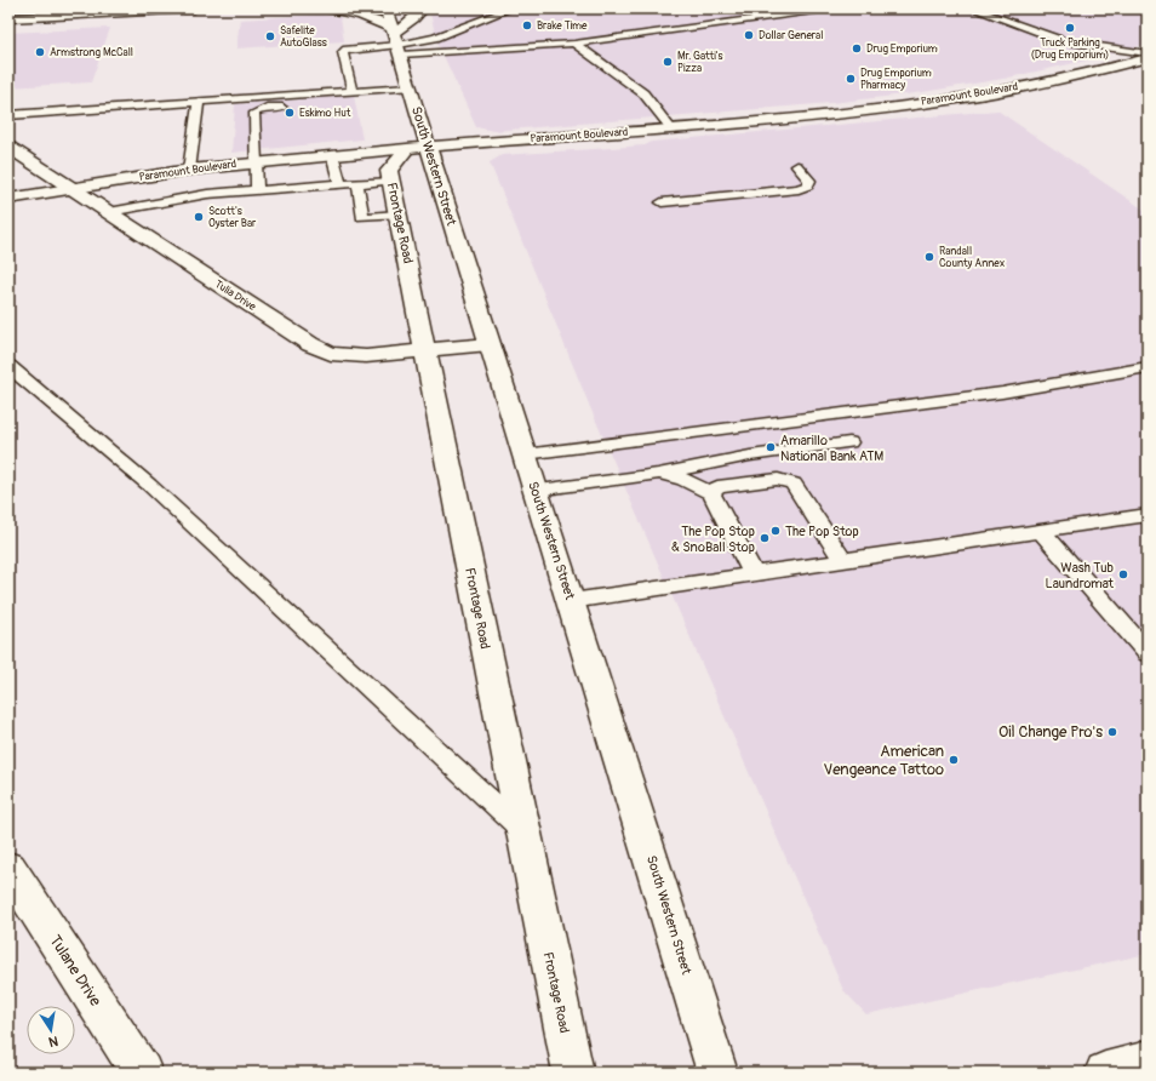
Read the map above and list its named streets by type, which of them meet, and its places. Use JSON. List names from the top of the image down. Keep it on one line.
{"streets":{"main road":["Paramount Boulevard","South Western Street","Frontage Road","Tulia Drive","Tulane Drive"]},"crossings":[["Paramount Boulevard","South Western Street"],["Paramount Boulevard","Frontage Road"],["Paramount Boulevard","Tulia Drive"],["South Western Street","Frontage Road"],["South Western Street","Tulia Drive"],["Frontage Road","Tulia Drive"]],"places":["Brake Time","Truck Parking (Drug Emporium)","Dollar General","Safelite AutoGlass","Drug Emporium","Armstrong McCall","Mr. Gatti's Pizza","Drug Emporium Pharmacy","Eskimo Hut","Scott's Oyster Bar","Randall County Annex","Amarillo National Bank ATM","The Pop Stop","The Pop Stop & SnoBall Stop","Wash Tub Laundromat","Oil Change Pro's","American Vengeance Tattoo"],"north":"bottom"}
